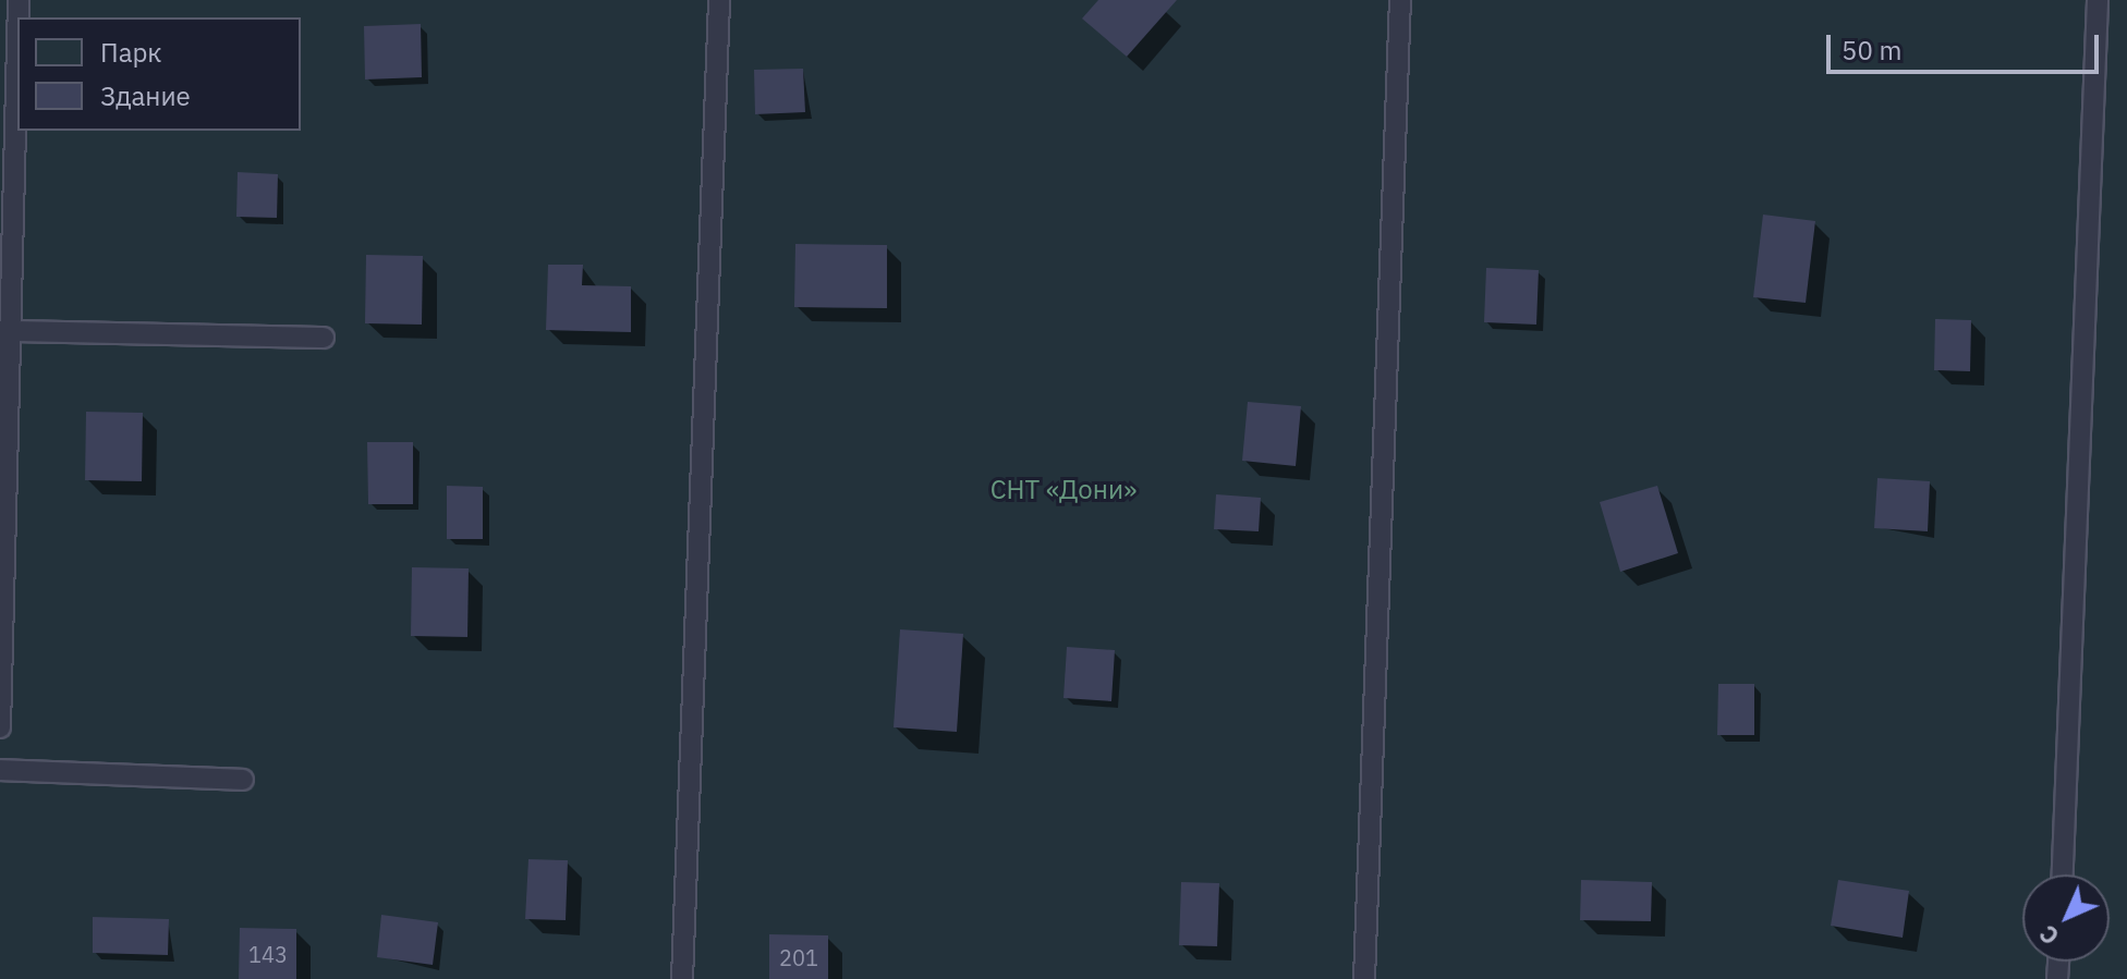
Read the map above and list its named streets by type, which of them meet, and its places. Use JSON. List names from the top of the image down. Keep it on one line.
{"parks":["СНТ «Дони»"],"house_numbers":["143","201"],"legend":["Парк","Здание"],"scale_bar":"50 m","north":"bottom left"}
